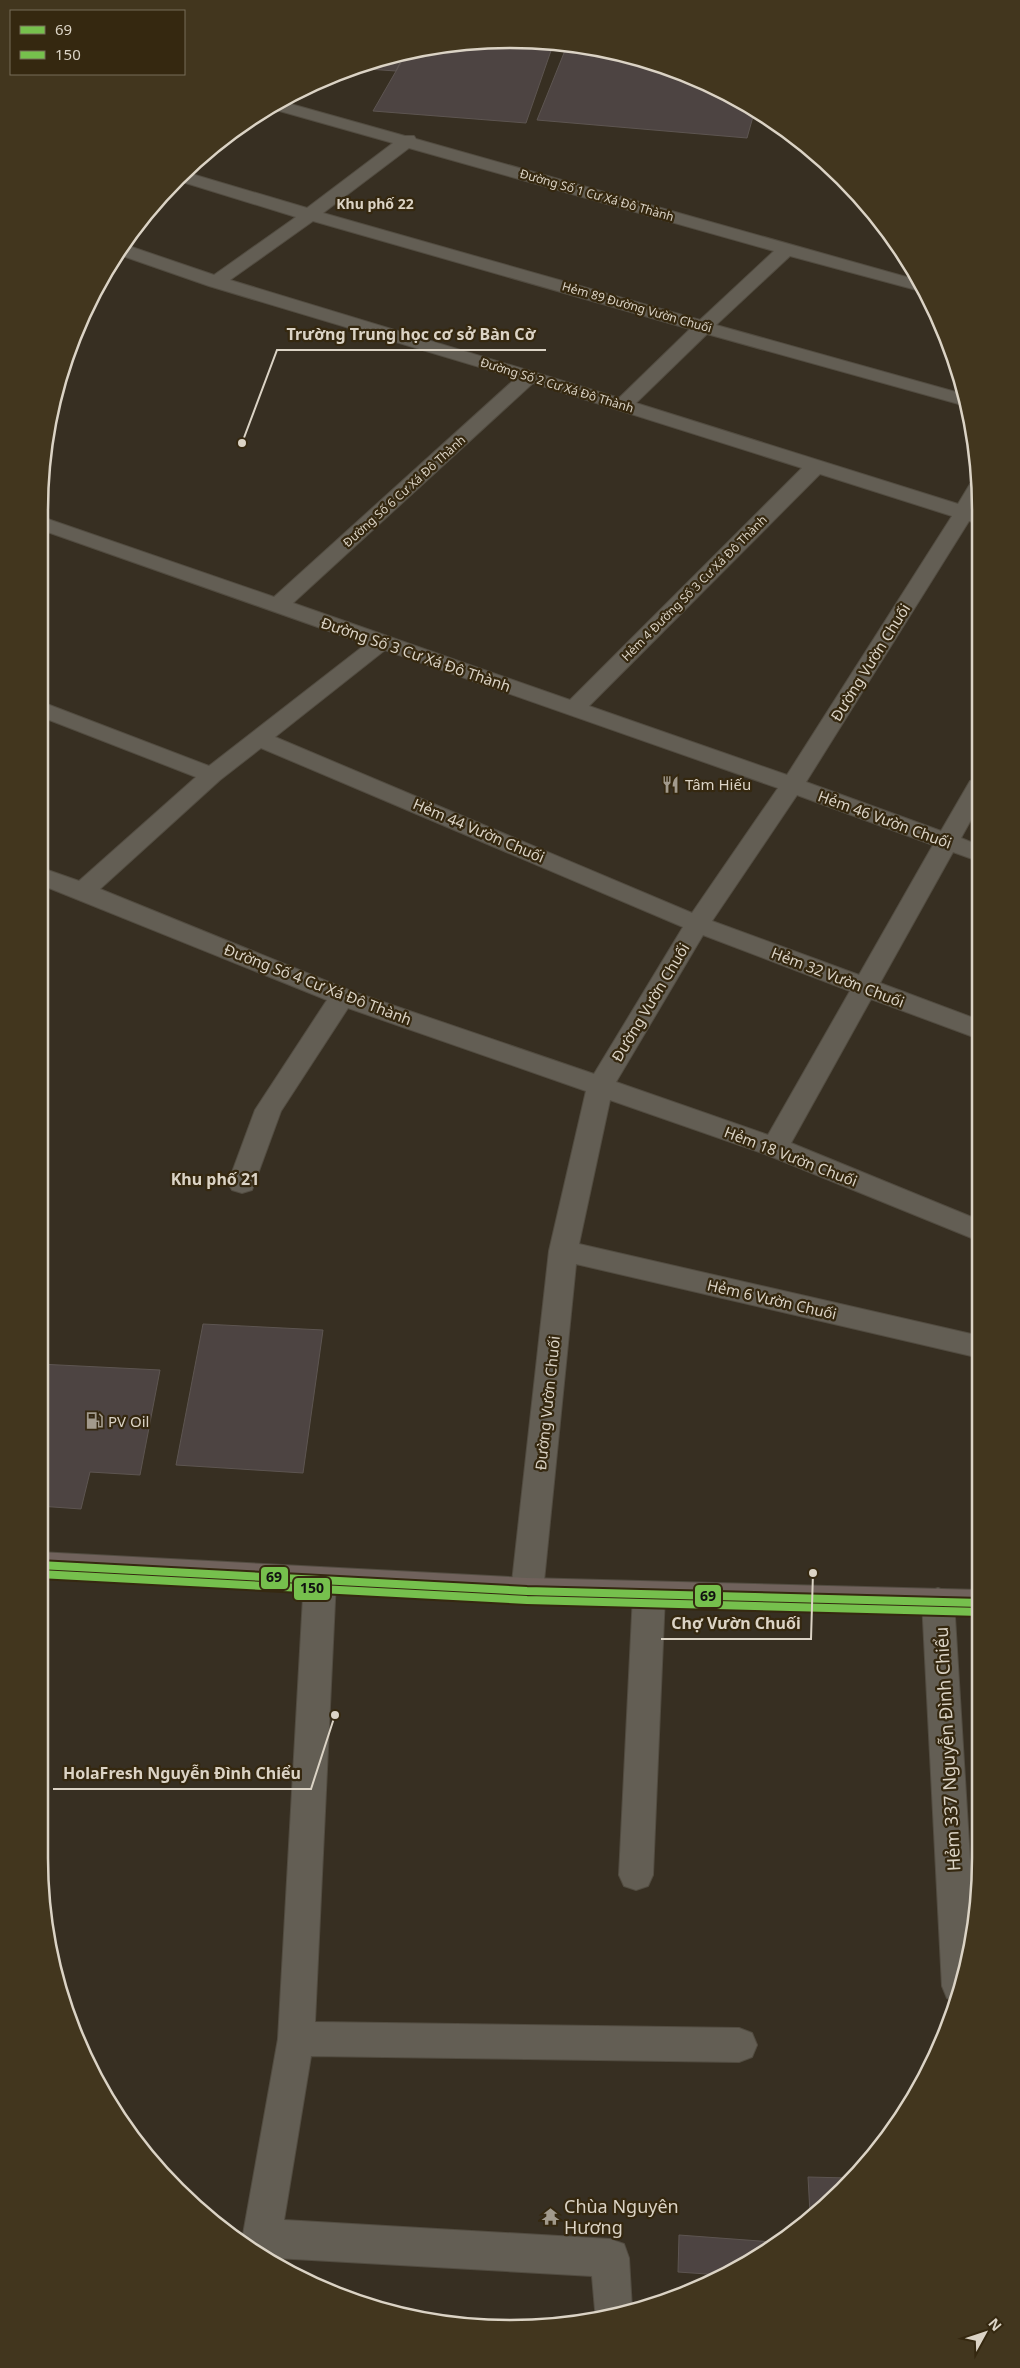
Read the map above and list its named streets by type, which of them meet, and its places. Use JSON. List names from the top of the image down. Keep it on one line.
{"streets":{"street":["Ðường Số 1 Cư Xá Đô Thành","Hẻm 89 Đường Vườn Chuối","Ðường Số 2 Cư Xá Đô Thành","Đường Số 6 Cư Xá Đô Thành","Hẻm 4 Ðường Số 3 Cư Xá Đô Thành","Ðường Số 3 Cư Xá Đô Thành","Đường Vườn Chuối","Hẻm 46 Vườn Chuối","Hẻm 44 Vườn Chuối","Hẻm 32 Vườn Chuối","Ðường Số 4 Cư Xá Đô Thành","Hẻm 18 Vườn Chuối","Hẻm 6 Vườn Chuối","Hẻm 337 Nguyễn Ðình Chiểu"]},"crossings":[["Ðường Số 2 Cư Xá Đô Thành","Đường Số 6 Cư Xá Đô Thành"],["Ðường Số 2 Cư Xá Đô Thành","Hẻm 4 Ðường Số 3 Cư Xá Đô Thành"],["Ðường Số 2 Cư Xá Đô Thành","Đường Vườn Chuối"],["Đường Số 6 Cư Xá Đô Thành","Ðường Số 3 Cư Xá Đô Thành"],["Hẻm 4 Ðường Số 3 Cư Xá Đô Thành","Ðường Số 3 Cư Xá Đô Thành"],["Ðường Số 3 Cư Xá Đô Thành","Đường Vườn Chuối"],["Ðường Số 3 Cư Xá Đô Thành","Hẻm 46 Vườn Chuối"],["Đường Vườn Chuối","Hẻm 46 Vườn Chuối"],["Đường Vườn Chuối","Hẻm 44 Vườn Chuối"],["Đường Vườn Chuối","Hẻm 32 Vườn Chuối"],["Đường Vườn Chuối","Ðường Số 4 Cư Xá Đô Thành"],["Đường Vườn Chuối","Hẻm 18 Vườn Chuối"],["Đường Vườn Chuối","Hẻm 6 Vườn Chuối"],["Hẻm 44 Vườn Chuối","Hẻm 32 Vườn Chuối"],["Ðường Số 4 Cư Xá Đô Thành","Hẻm 18 Vườn Chuối"]],"districts":["Khu phố 22","Khu phố 21"],"places":{"other":["Trường Trung học cơ sở Bàn Cờ","Chợ Vườn Chuối","HolaFresh Nguyễn Đình Chiểu"],"restaurant":["Tâm Hiếu"],"fuel station":["PV Oil"],"temple":["Chùa Nguyên Hương"]},"lines":["transit line 69","transit line 150"],"legend":["69","150"],"north":"top right"}
